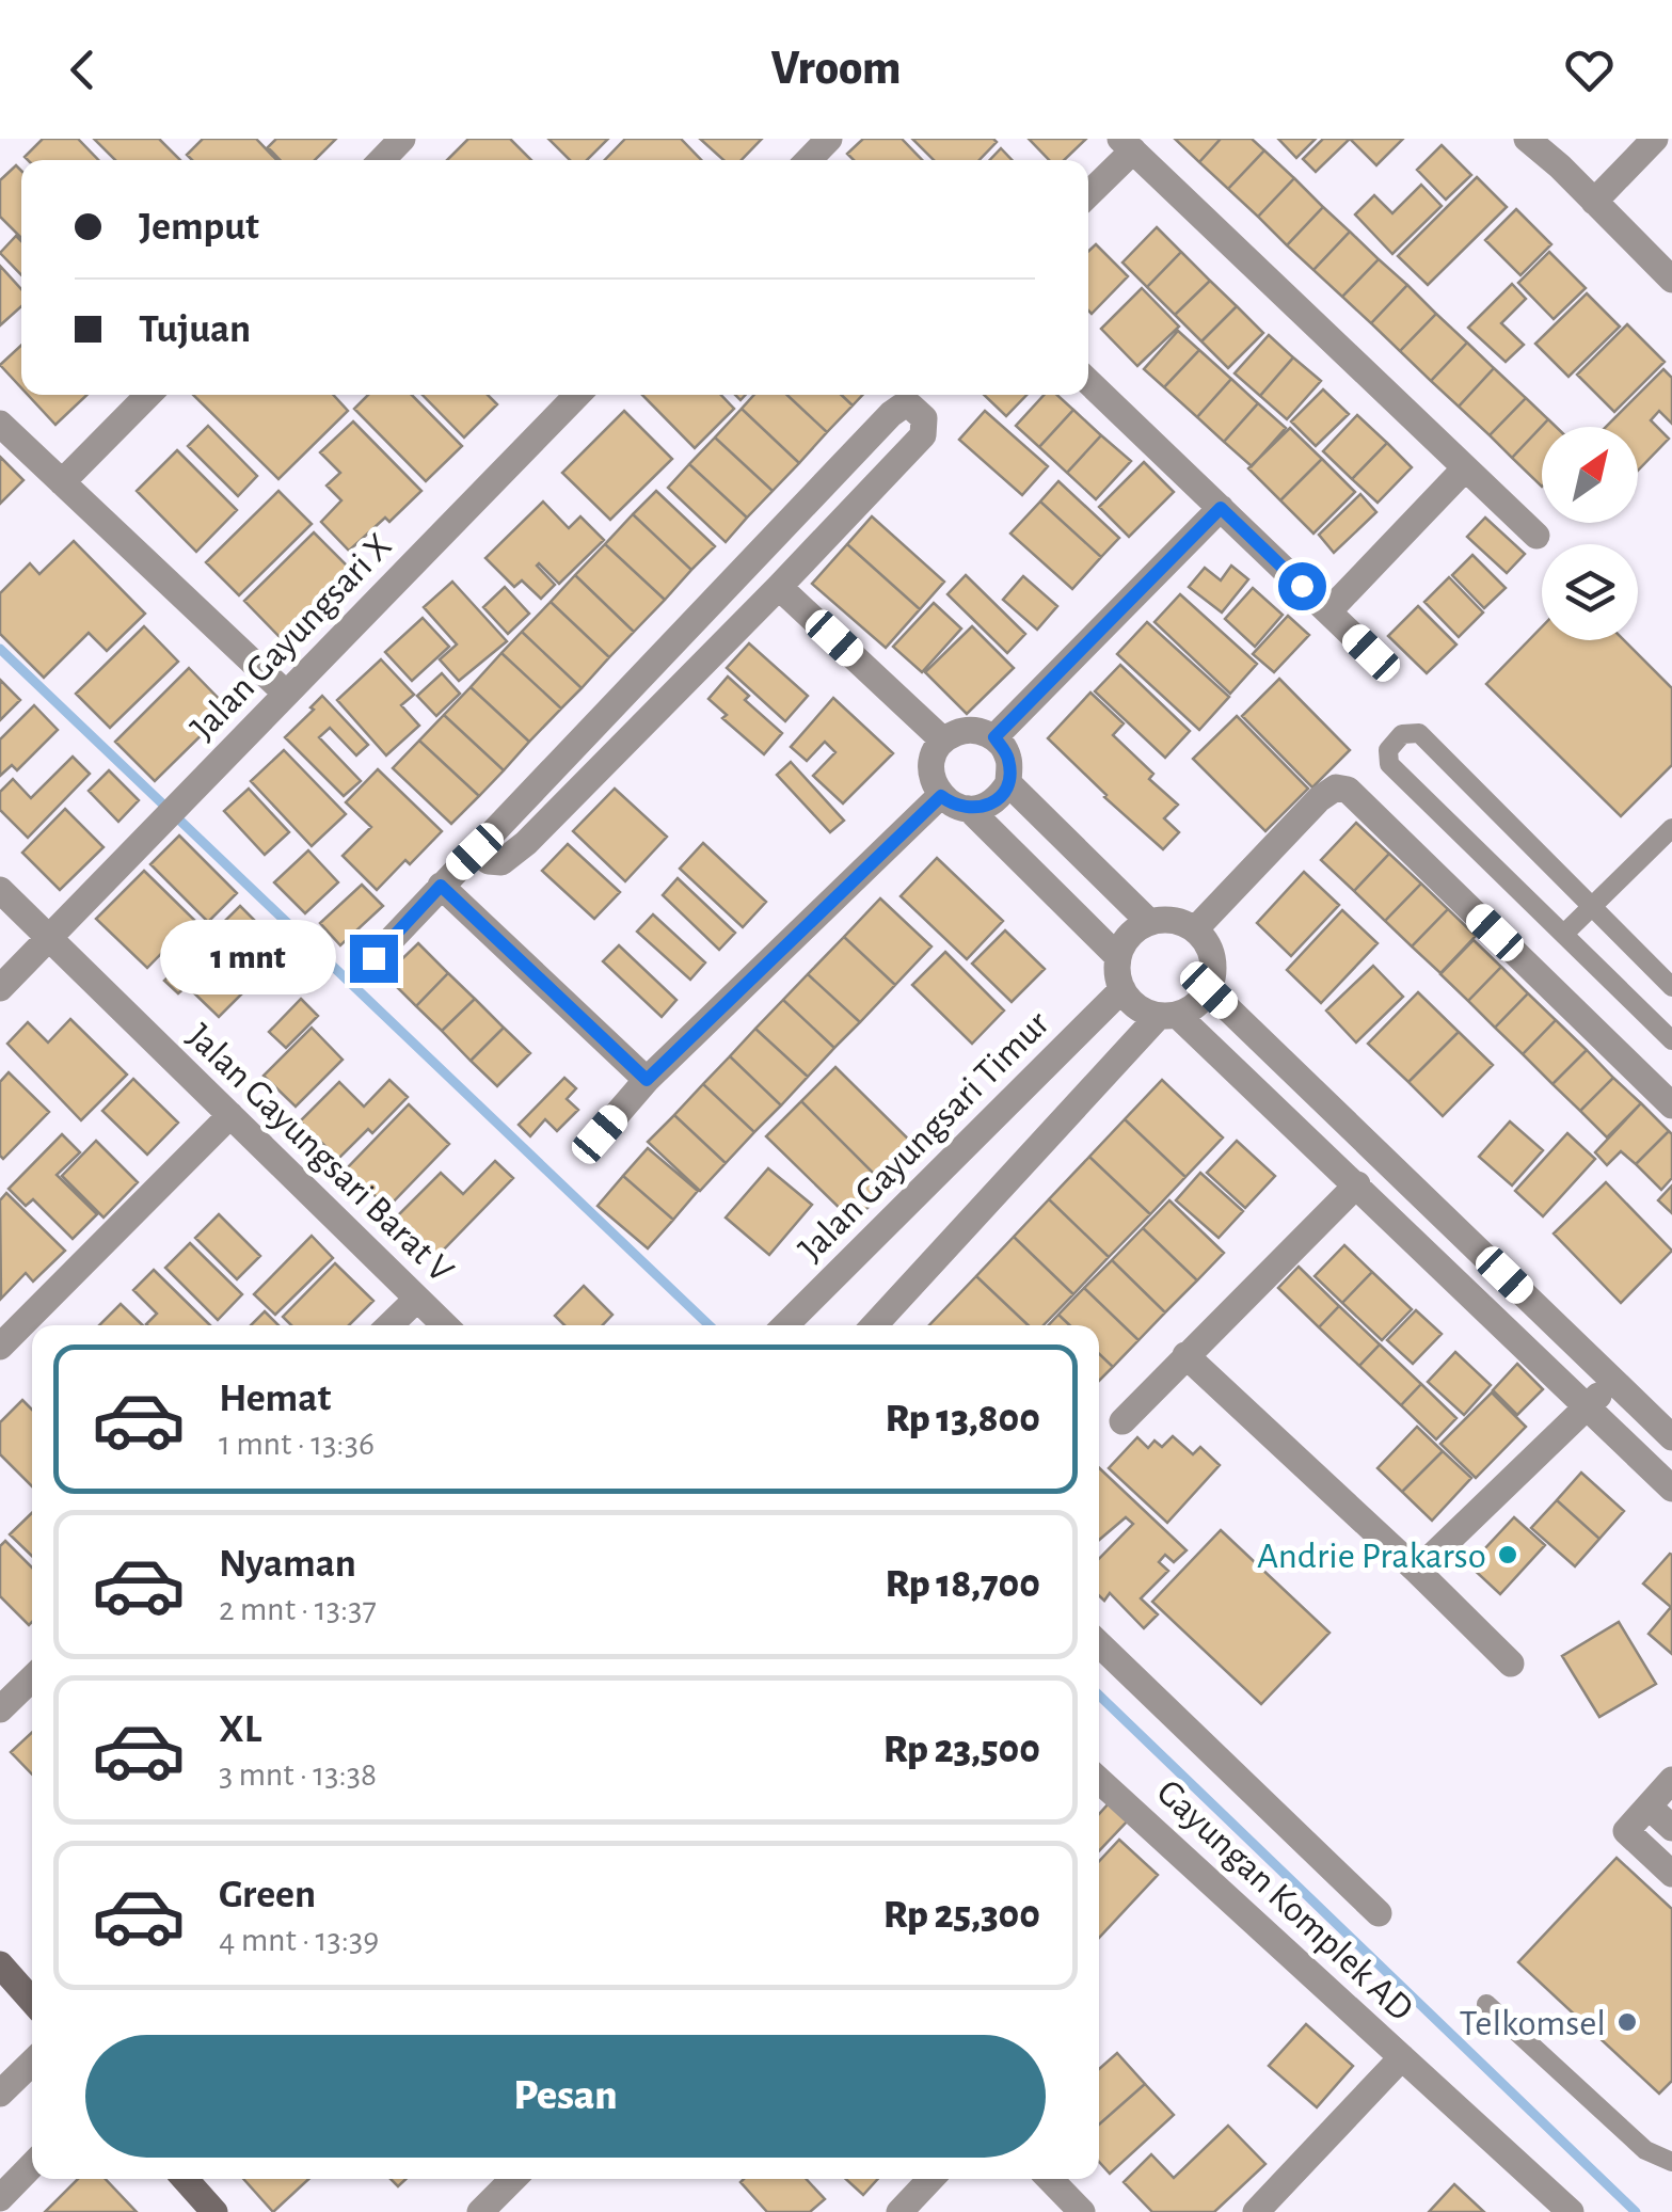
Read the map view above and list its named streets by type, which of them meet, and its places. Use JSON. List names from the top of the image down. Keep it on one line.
{"streets":{"street":["Jalan Gayungsari X","Jalan Gayungsari Timur","Jalan Gayungsari Barat V","Gayungan Komplek AD"]},"crossings":[["Jalan Gayungsari X","Jalan Gayungsari Barat V"]],"places":["Andrie Prakarso","Telkomsel"],"north":"top right","page":{"header":"Vroom","banner":["Jemput","Tujuan"],"bubble":"1 mnt","list":[{"name":"Hemat","note":"1 mnt · 13:36","value":"Rp 13,800"},{"name":"Nyaman","note":"2 mnt · 13:37","value":"Rp 18,700"},{"name":"XL","note":"3 mnt · 13:38","value":"Rp 23,500"},{"name":"Green","note":"4 mnt · 13:39","value":"Rp 25,300"}],"buttons":"Pesan"}}
